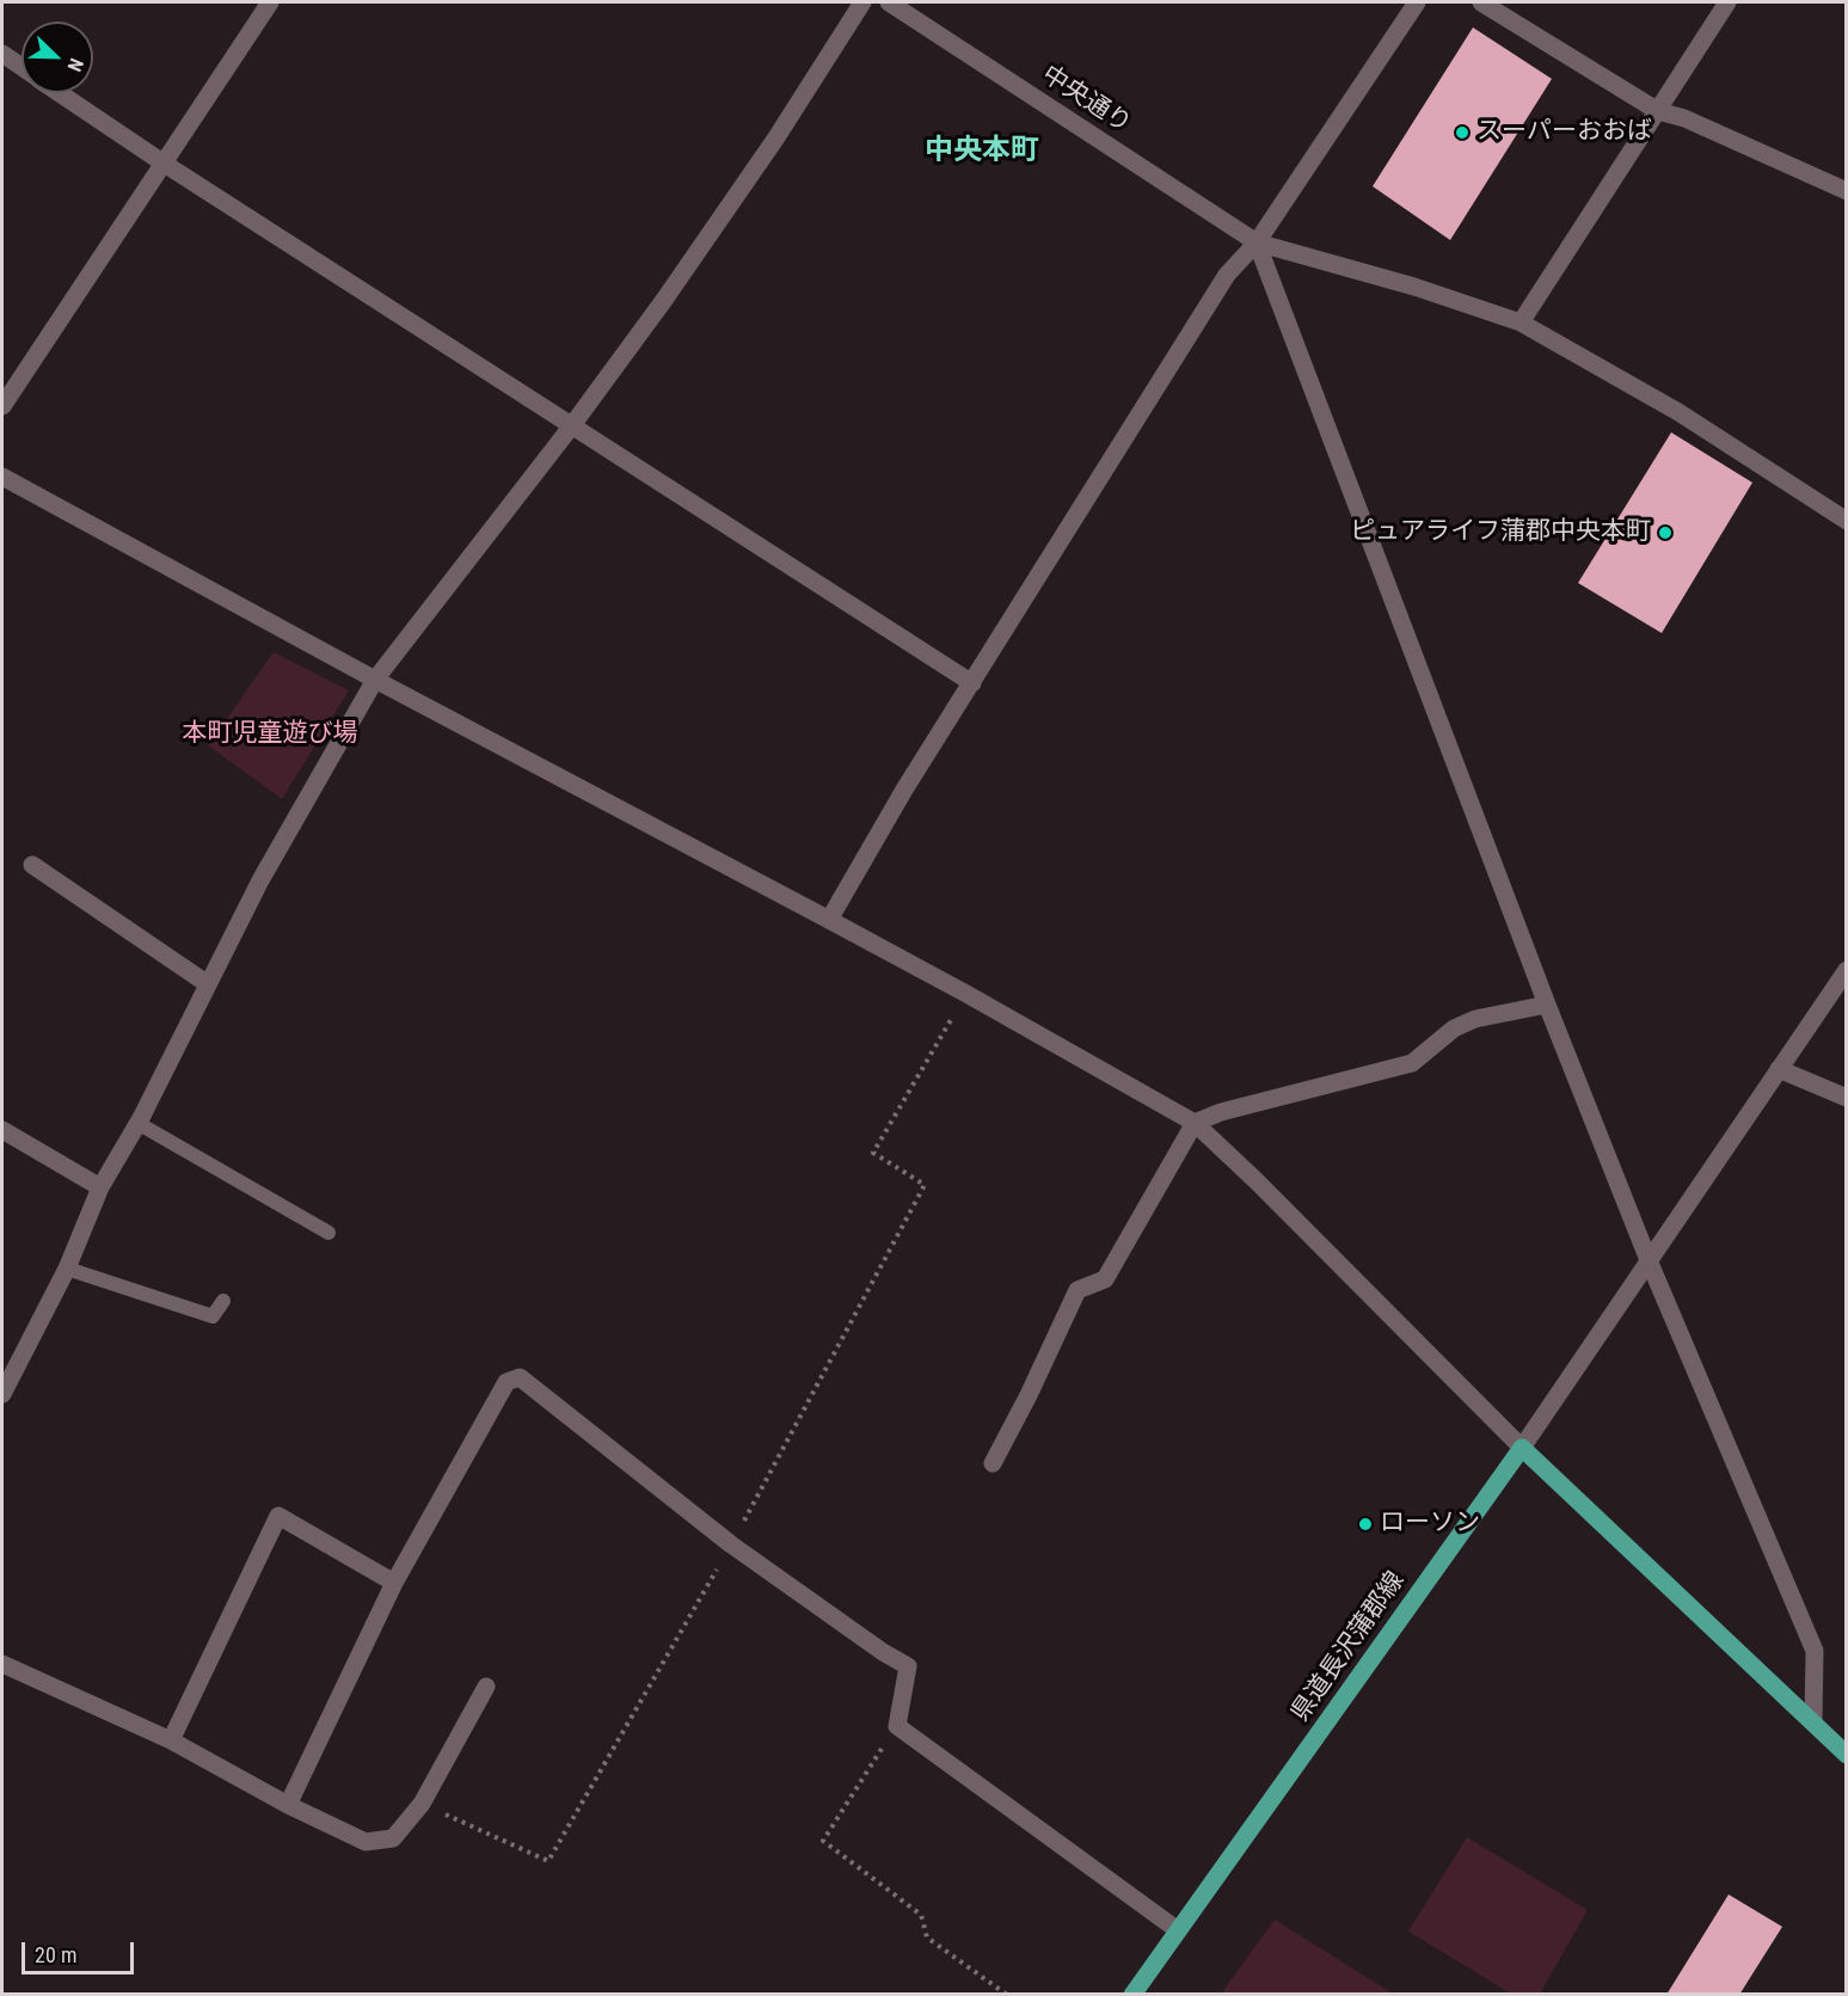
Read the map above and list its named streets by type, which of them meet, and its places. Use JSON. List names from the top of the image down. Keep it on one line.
{"streets":{"main road":["県道長沢蒲郡線"],"street":["中央通り"]},"districts":["中央本町"],"parks":["本町児童遊び場"],"places":["スーパーおおば","ピュアライフ蒲郡中央本町","ローソン"],"scale_bar":"20 m","north":"bottom right"}
